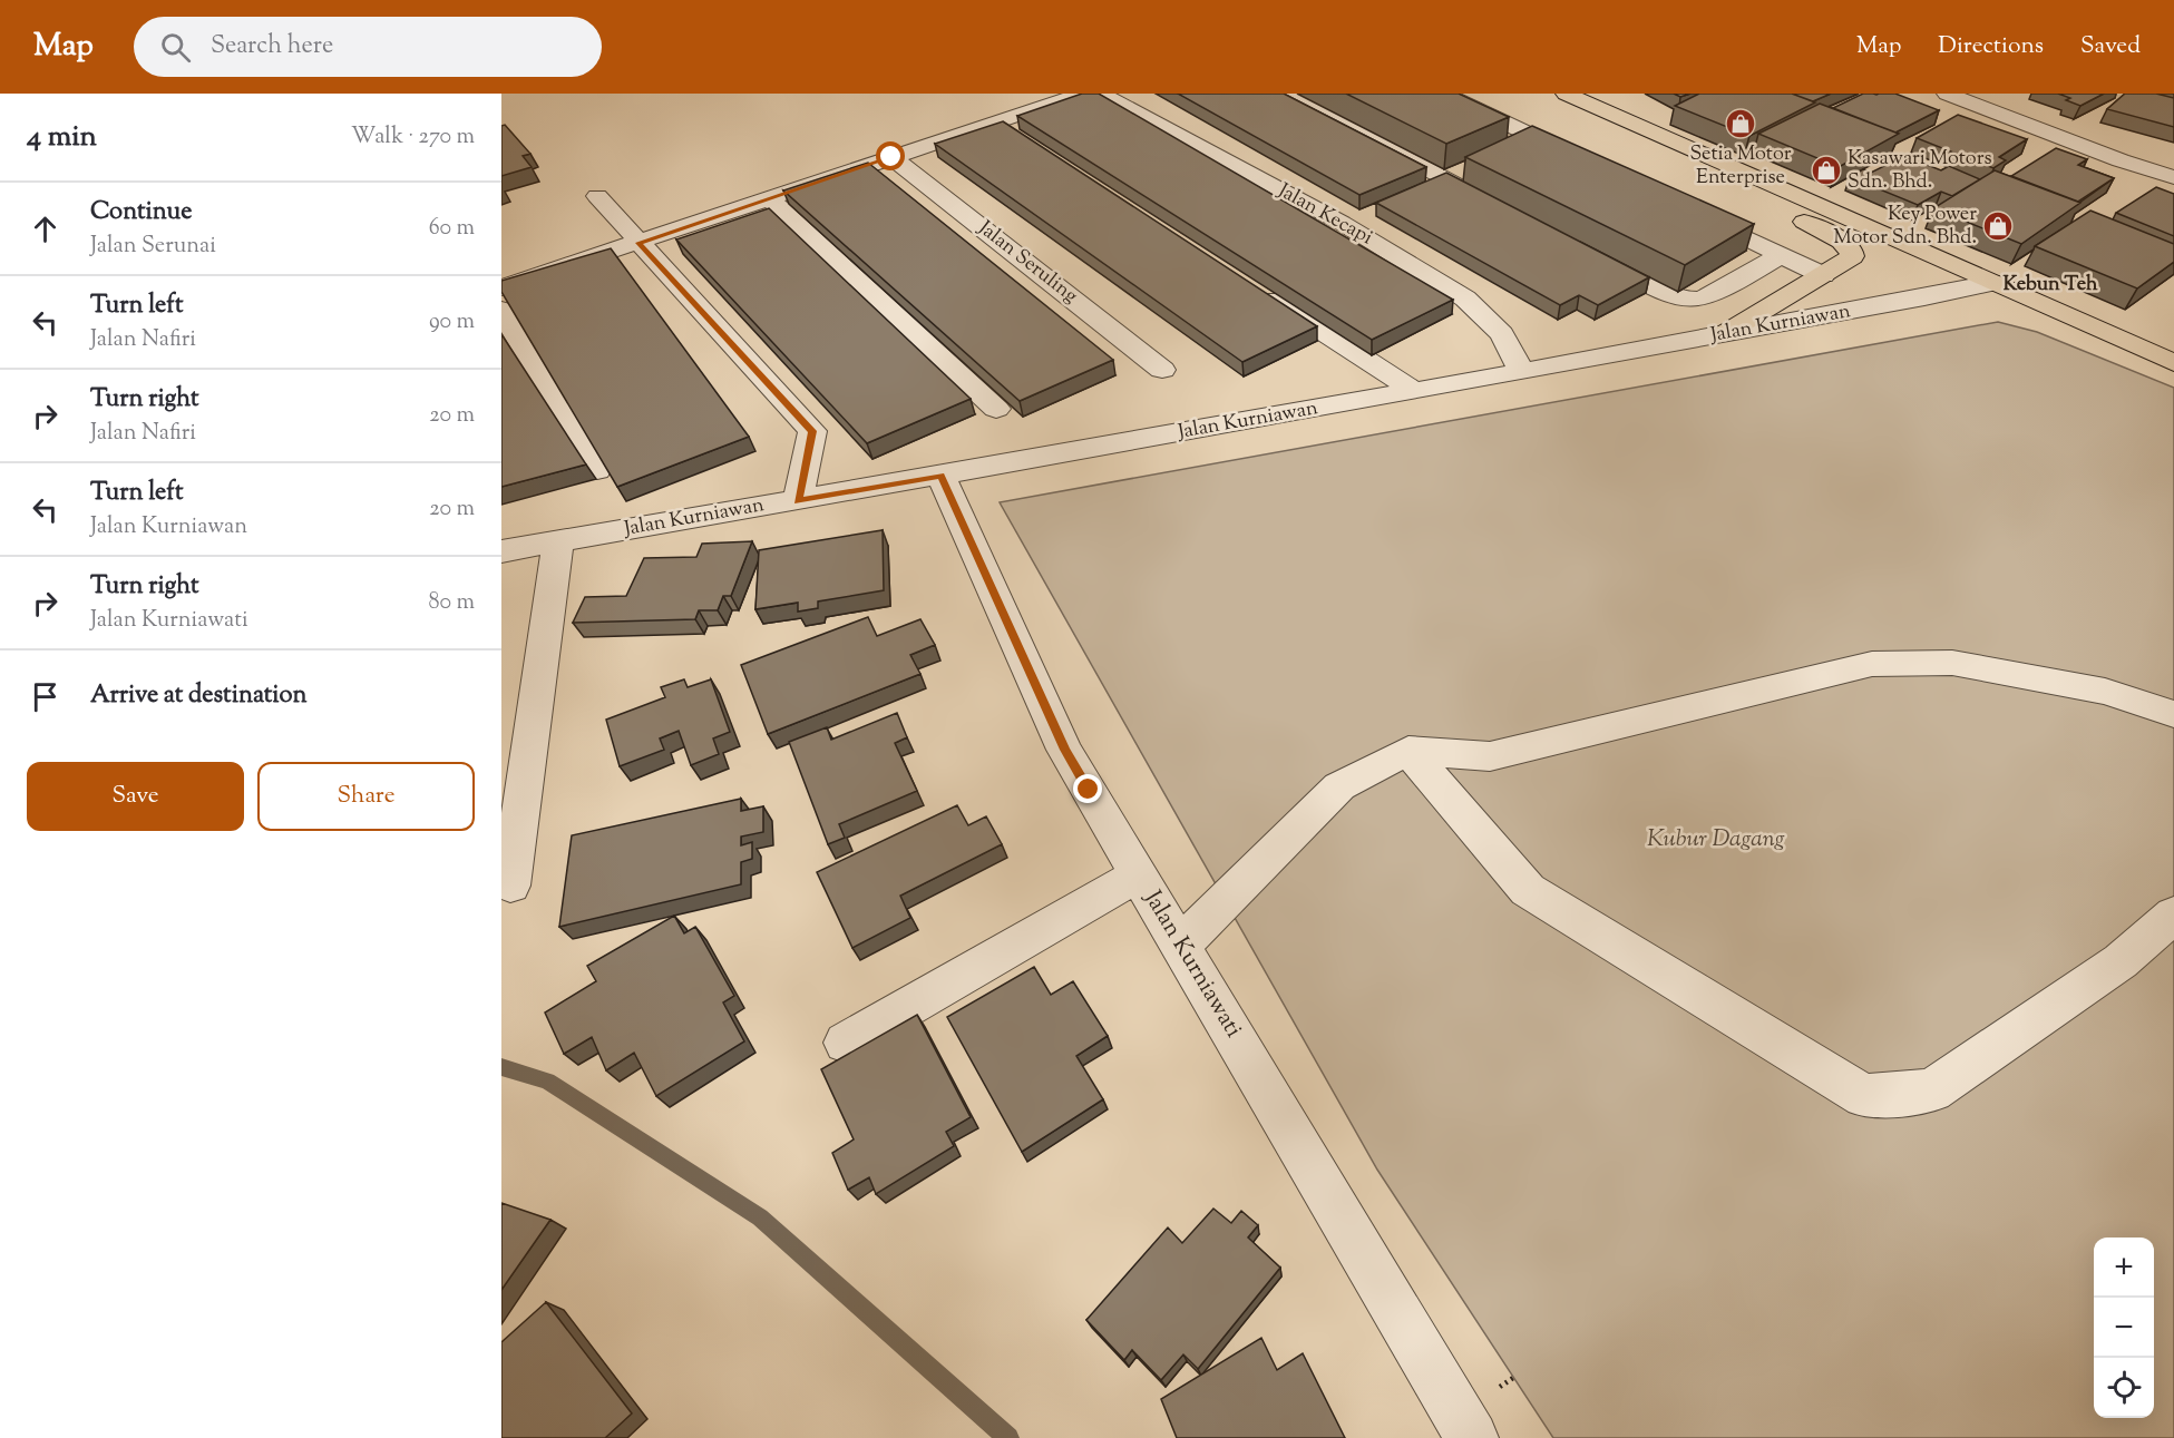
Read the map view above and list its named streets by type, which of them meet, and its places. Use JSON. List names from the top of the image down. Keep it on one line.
{"streets":{"street":["Jalan Kecapi","Jalan Seruling","Jalan Kurniawan","Jalan Kurniawati"]},"crossings":[["Jalan Kecapi","Jalan Kurniawan"],["Jalan Kurniawan","Jalan Kurniawati"]],"districts":["Kebun Teh"],"parks":["Kubur Dagang"],"places":{"shop":["Setia Motor Enterprise","Kasawari Motors Sdn. Bhd.","Key Power Motor Sdn. Bhd."]},"page":{"header":"Map","search":"Search here","nav":["Map","Directions","Saved"],"heading":["4 min","Walk · 270 m"],"list":[["Continue","Jalan Serunai","60 m"],["Turn left","Jalan Nafiri","90 m"],["Turn right","Jalan Nafiri","20 m"],["Turn left","Jalan Kurniawan","20 m"],["Turn right","Jalan Kurniawati","80 m"],"Arrive at destination"],"buttons":["Save","Share"],"map_buttons":["+","−"]}}
